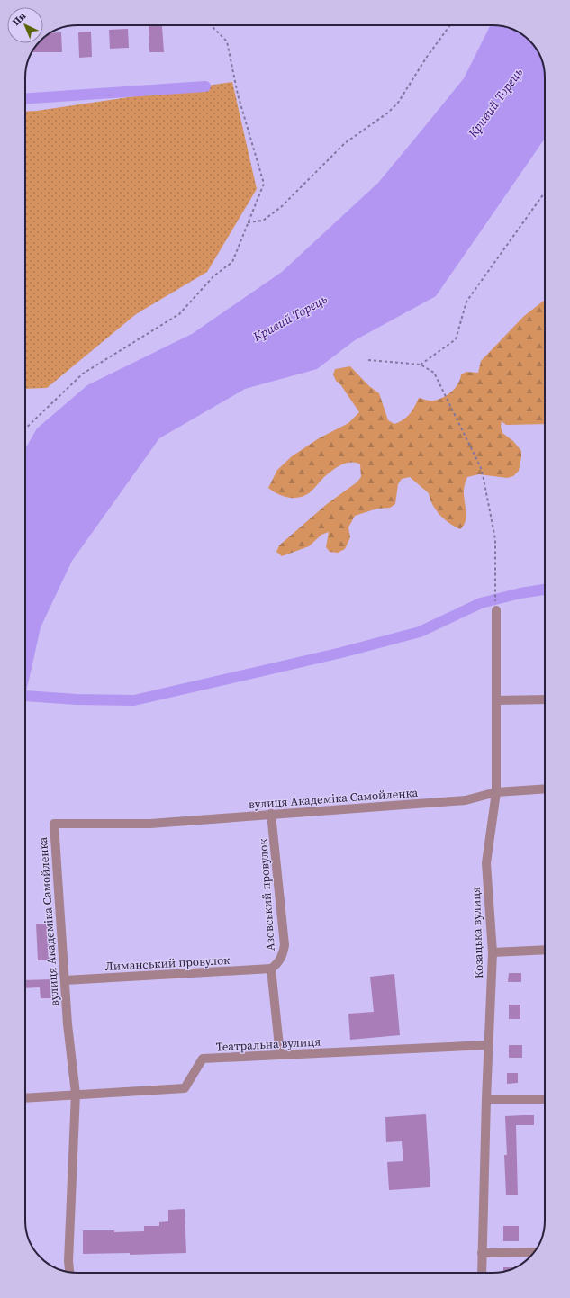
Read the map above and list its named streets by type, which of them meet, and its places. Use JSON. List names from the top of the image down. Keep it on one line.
{"streets":{"street":["вулиця Академіка Самойленка","Азовський провулок","Козацька вулиця","Лиманський провулок","Театральна вулиця"]},"crossings":[["вулиця Академіка Самойленка","Азовський провулок"],["вулиця Академіка Самойленка","Козацька вулиця"],["вулиця Академіка Самойленка","Лиманський провулок"],["вулиця Академіка Самойленка","Театральна вулиця"],["Азовський провулок","Лиманський провулок"],["Козацька вулиця","Театральна вулиця"]],"water":["Кривий Торець"],"north":"top left"}
